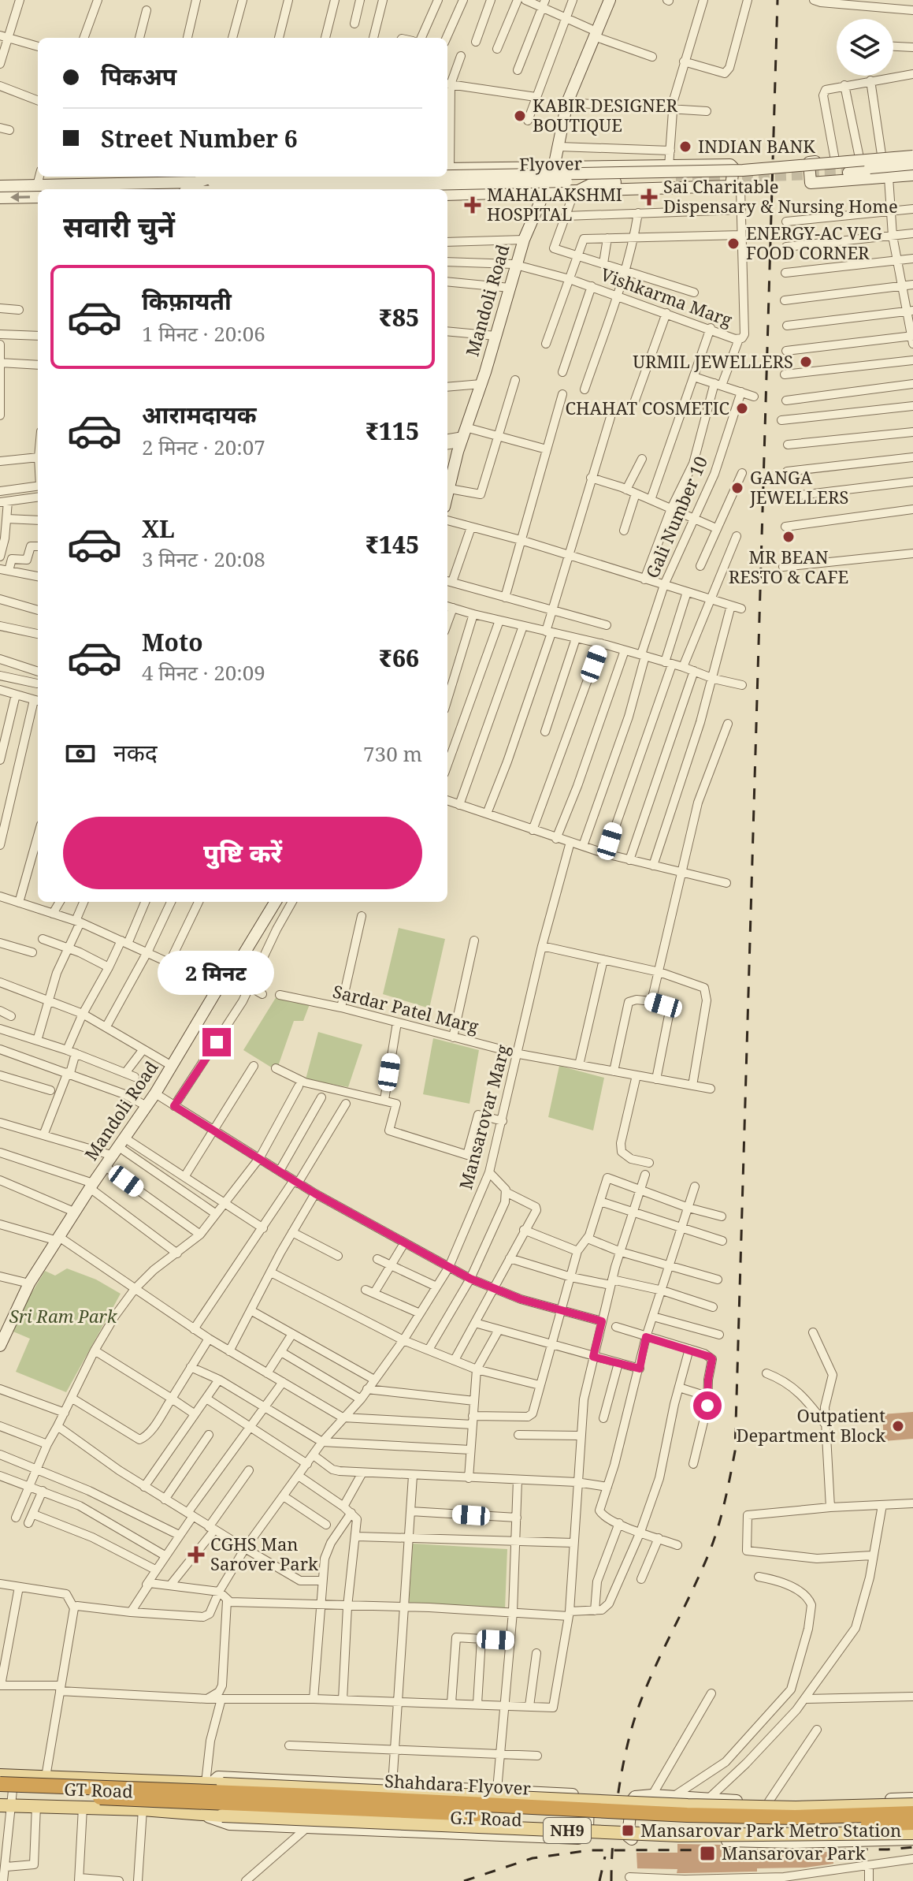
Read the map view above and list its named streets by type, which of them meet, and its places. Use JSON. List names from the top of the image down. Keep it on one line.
{"streets":{"highway":["Shahdara Flyover"],"main road":["Flyover","Mandoli Road","GT Road","G.T Road","NH9"],"street":["Vishkarma Marg","Gali Number 10","Sardar Patel Marg","Mansarovar Marg"]},"crossings":[["Vishkarma Marg","Mandoli Road"],["Sardar Patel Marg","Mansarovar Marg"],["Shahdara Flyover","GT Road"],["Shahdara Flyover","G.T Road"],["GT Road","G.T Road"],["GT Road","NH9"],["G.T Road","NH9"]],"parks":["Sri Ram Park"],"places":{"other":["KABIR DESIGNER BOUTIQUE","INDIAN BANK","ENERGY-AC VEG FOOD CORNER","URMIL JEWELLERS","CHAHAT COSMETIC","GANGA JEWELLERS","MR BEAN RESTO & CAFE","Outpatient Department Block"],"health":["Sai Charitable Dispensary & Nursing Home","MAHALAKSHMI HOSPITAL","CGHS Man Sarover Park"],"transit":["Mansarovar Park Metro Station","Mansarovar Park"]},"page":{"banner":["पिकअप","Street Number 6"],"heading":"सवारी चुनें","list":[{"name":"किफ़ायती","note":"1 मिनट · 20:06","value":"₹85"},{"name":"आरामदायक","note":"2 मिनट · 20:07","value":"₹115"},{"name":"XL","note":"3 मिनट · 20:08","value":"₹145"},{"name":"Moto","note":"4 मिनट · 20:09","value":"₹66"}],"pay":["नकद","730 m"],"buttons":"पुष्टि करें","bubble":"2 मिनट"}}
